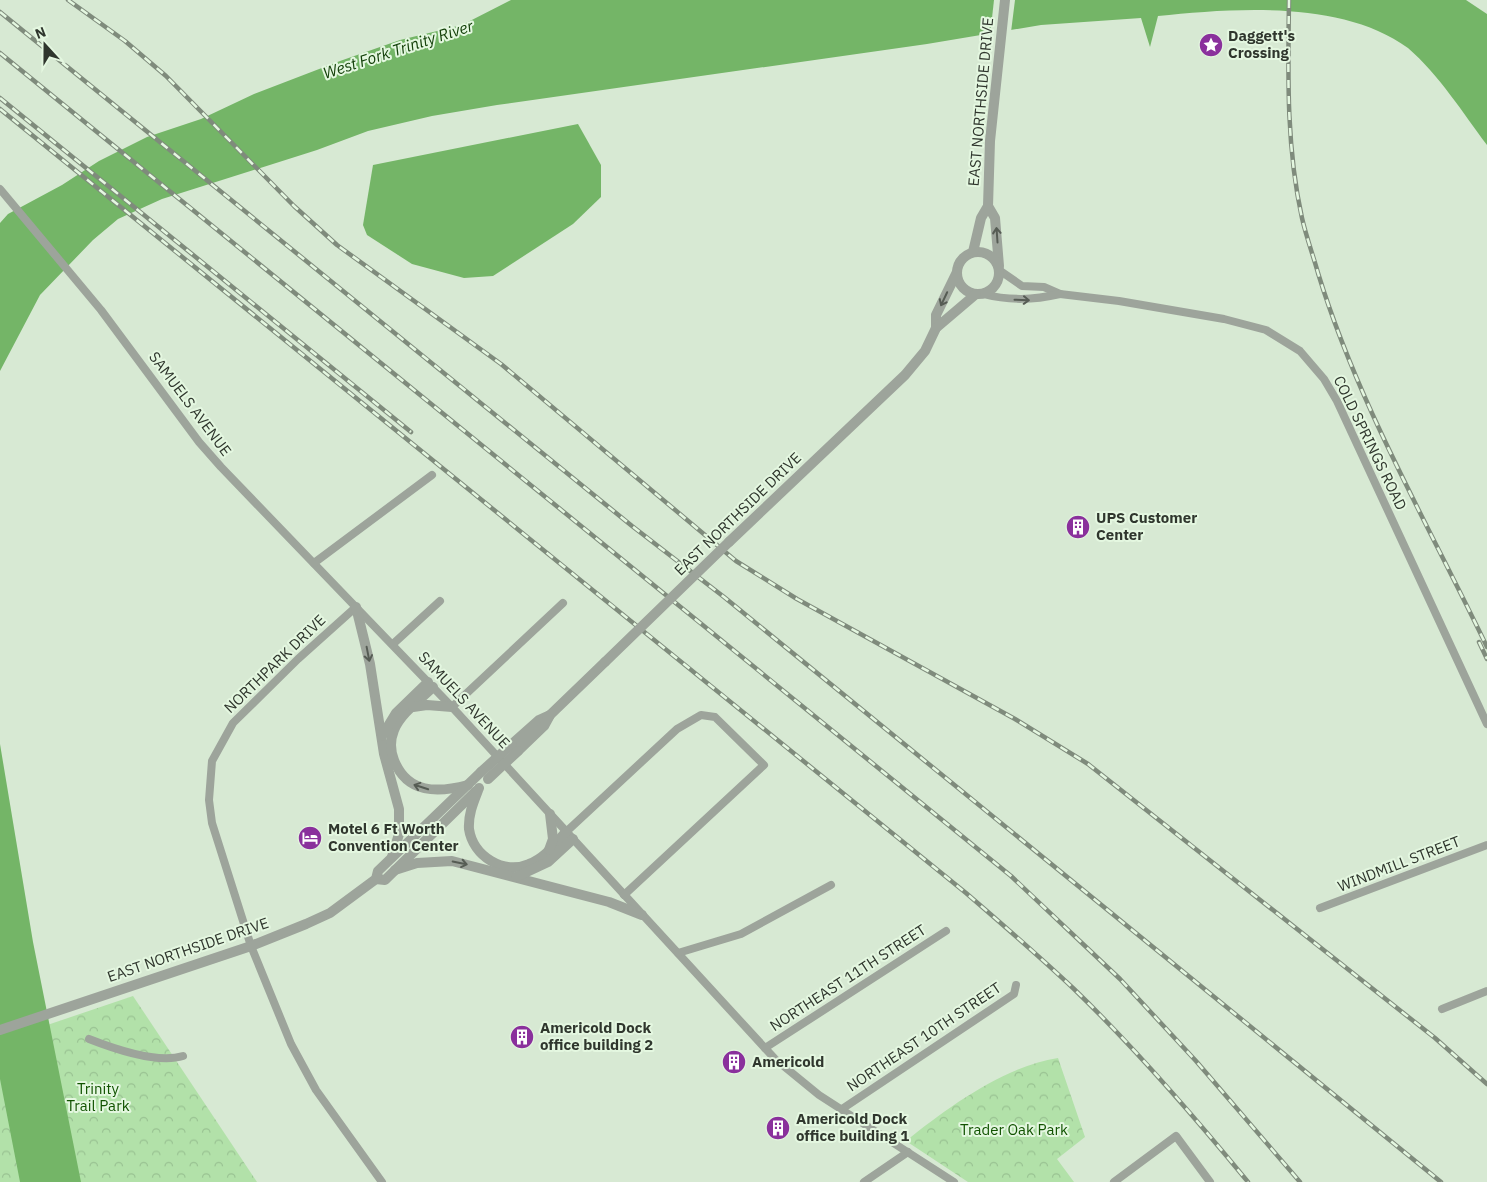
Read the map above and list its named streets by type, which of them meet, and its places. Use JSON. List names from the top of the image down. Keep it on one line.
{"streets":{"street":["EAST NORTHSIDE DRIVE","SAMUELS AVENUE","COLD SPRINGS ROAD","NORTHPARK DRIVE","WINDMILL STREET","NORTHEAST 11TH STREET","NORTHEAST 10TH STREET"]},"crossings":[["EAST NORTHSIDE DRIVE","COLD SPRINGS ROAD"],["EAST NORTHSIDE DRIVE","NORTHPARK DRIVE"],["SAMUELS AVENUE","NORTHPARK DRIVE"],["SAMUELS AVENUE","NORTHEAST 11TH STREET"],["SAMUELS AVENUE","NORTHEAST 10TH STREET"]],"water":["West Fork Trinity River"],"parks":["Trinity Trail Park","Trader Oak Park"],"places":{"place":["Daggett's Crossing"],"building":["UPS Customer Center","Americold Dock office building 2","Americold","Americold Dock office building 1"],"hotel":["Motel 6 Ft Worth Convention Center"]},"north":"top"}
